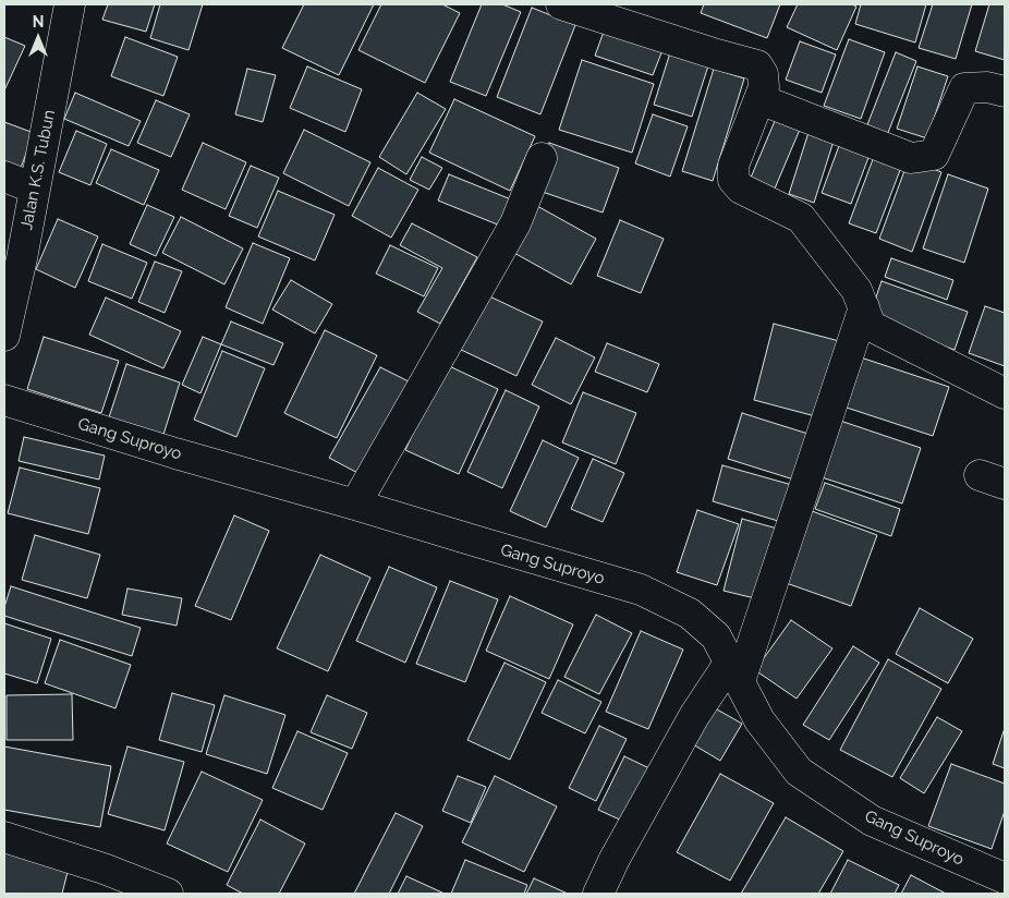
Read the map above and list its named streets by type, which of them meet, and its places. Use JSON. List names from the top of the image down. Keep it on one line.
{"streets":{"street":["Jalan K.S. Tubun","Gang Suproyo"]},"north":"top"}
